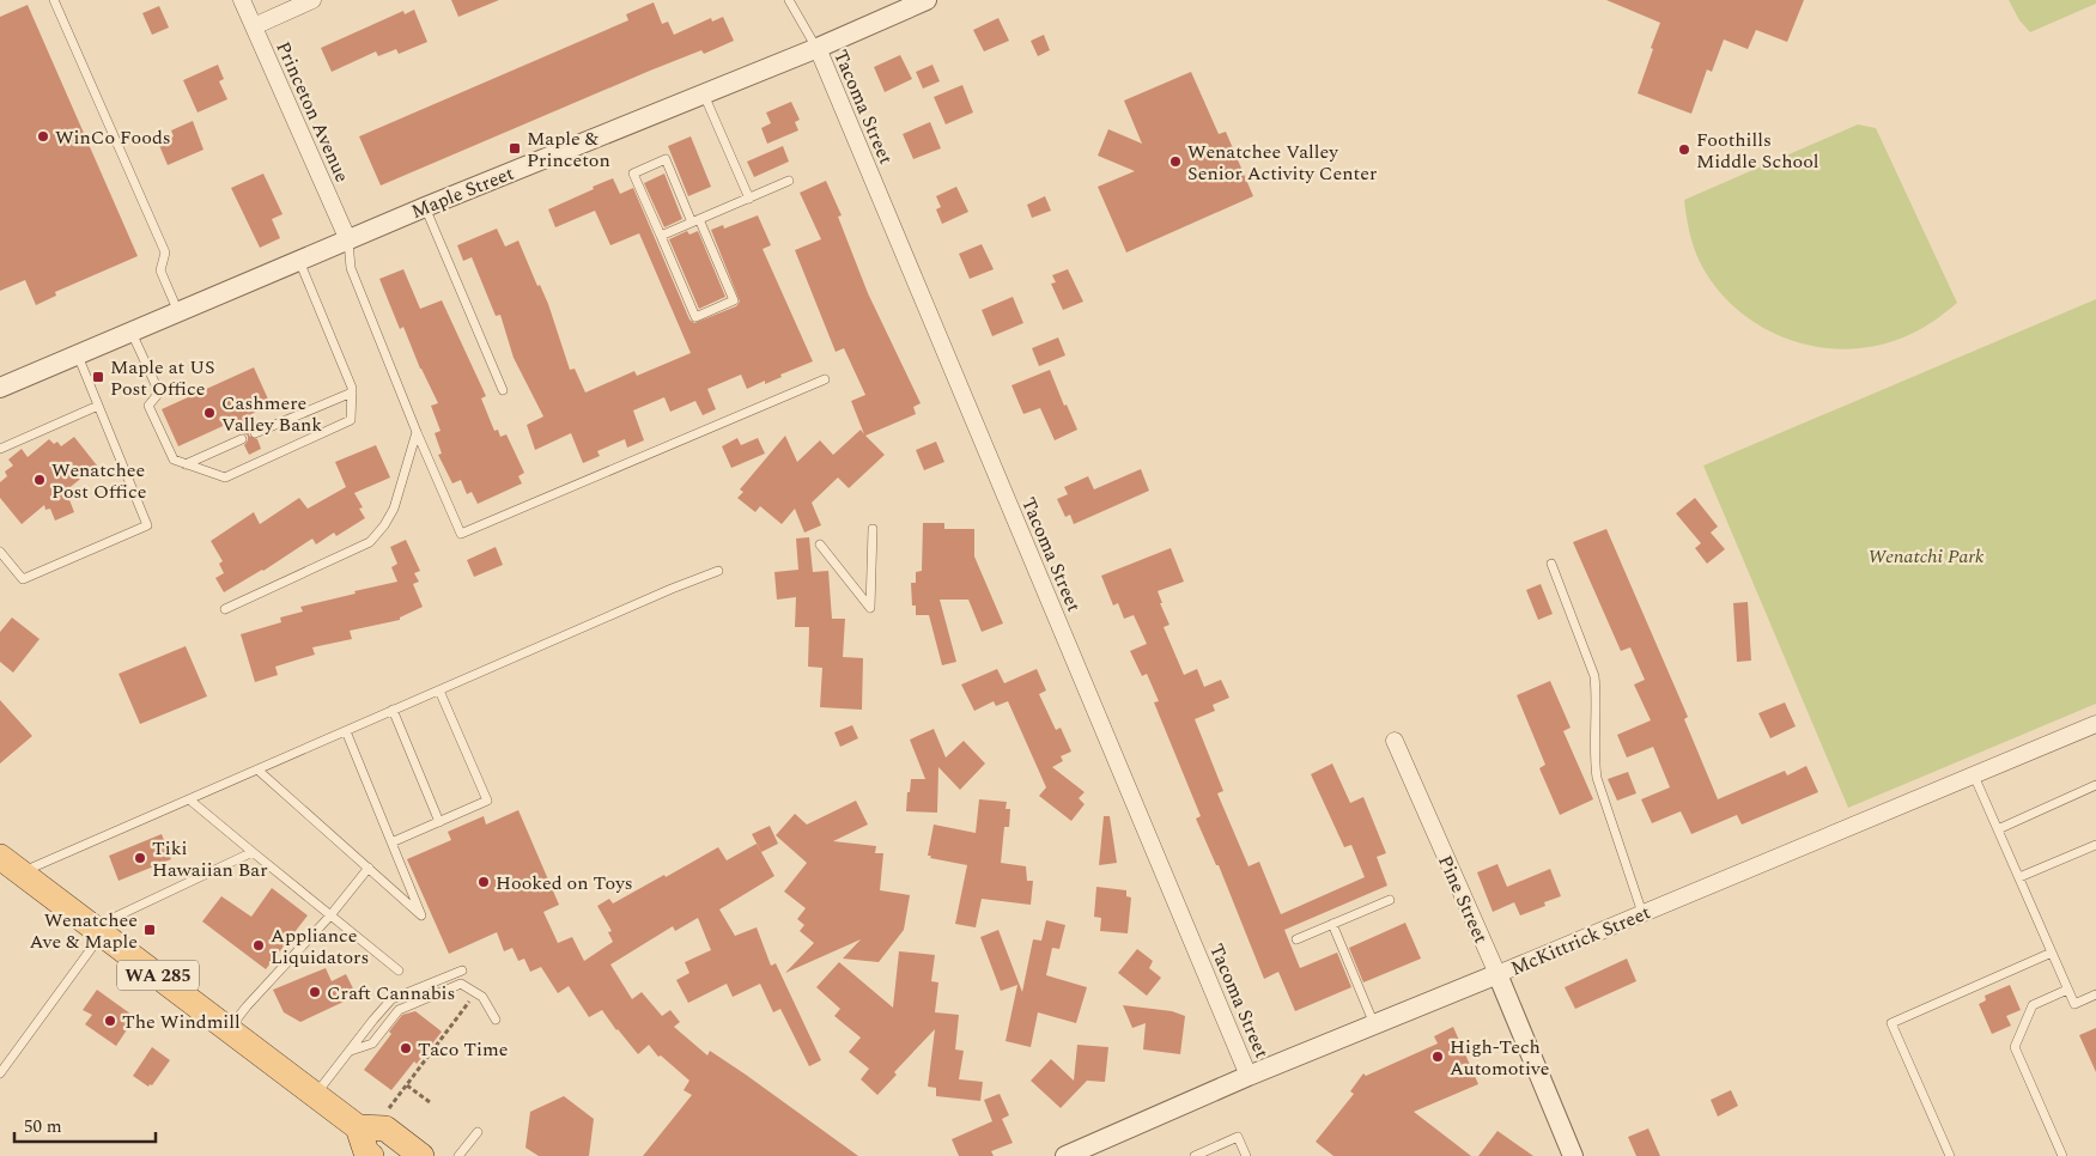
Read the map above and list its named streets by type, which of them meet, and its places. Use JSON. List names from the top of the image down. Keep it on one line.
{"streets":{"main road":["WA 285"],"street":["Tacoma Street","Princeton Avenue","Maple Street","Pine Street","McKittrick Street"]},"crossings":[["Tacoma Street","Maple Street"],["Tacoma Street","McKittrick Street"],["Princeton Avenue","Maple Street"],["Pine Street","McKittrick Street"]],"parks":["Wenatchi Park"],"places":{"other":["WinCo Foods","Foothills Middle School","Wenatchee Valley Senior Activity Center","Cashmere Valley Bank","Wenatchee Post Office","Tiki Hawaiian Bar","Hooked on Toys","Appliance Liquidators","Craft Cannabis","The Windmill","Taco Time","High-Tech Automotive"],"transit":["Maple & Princeton","Maple at US Post Office","Wenatchee Ave & Maple"]},"scale_bar":"50 m"}
